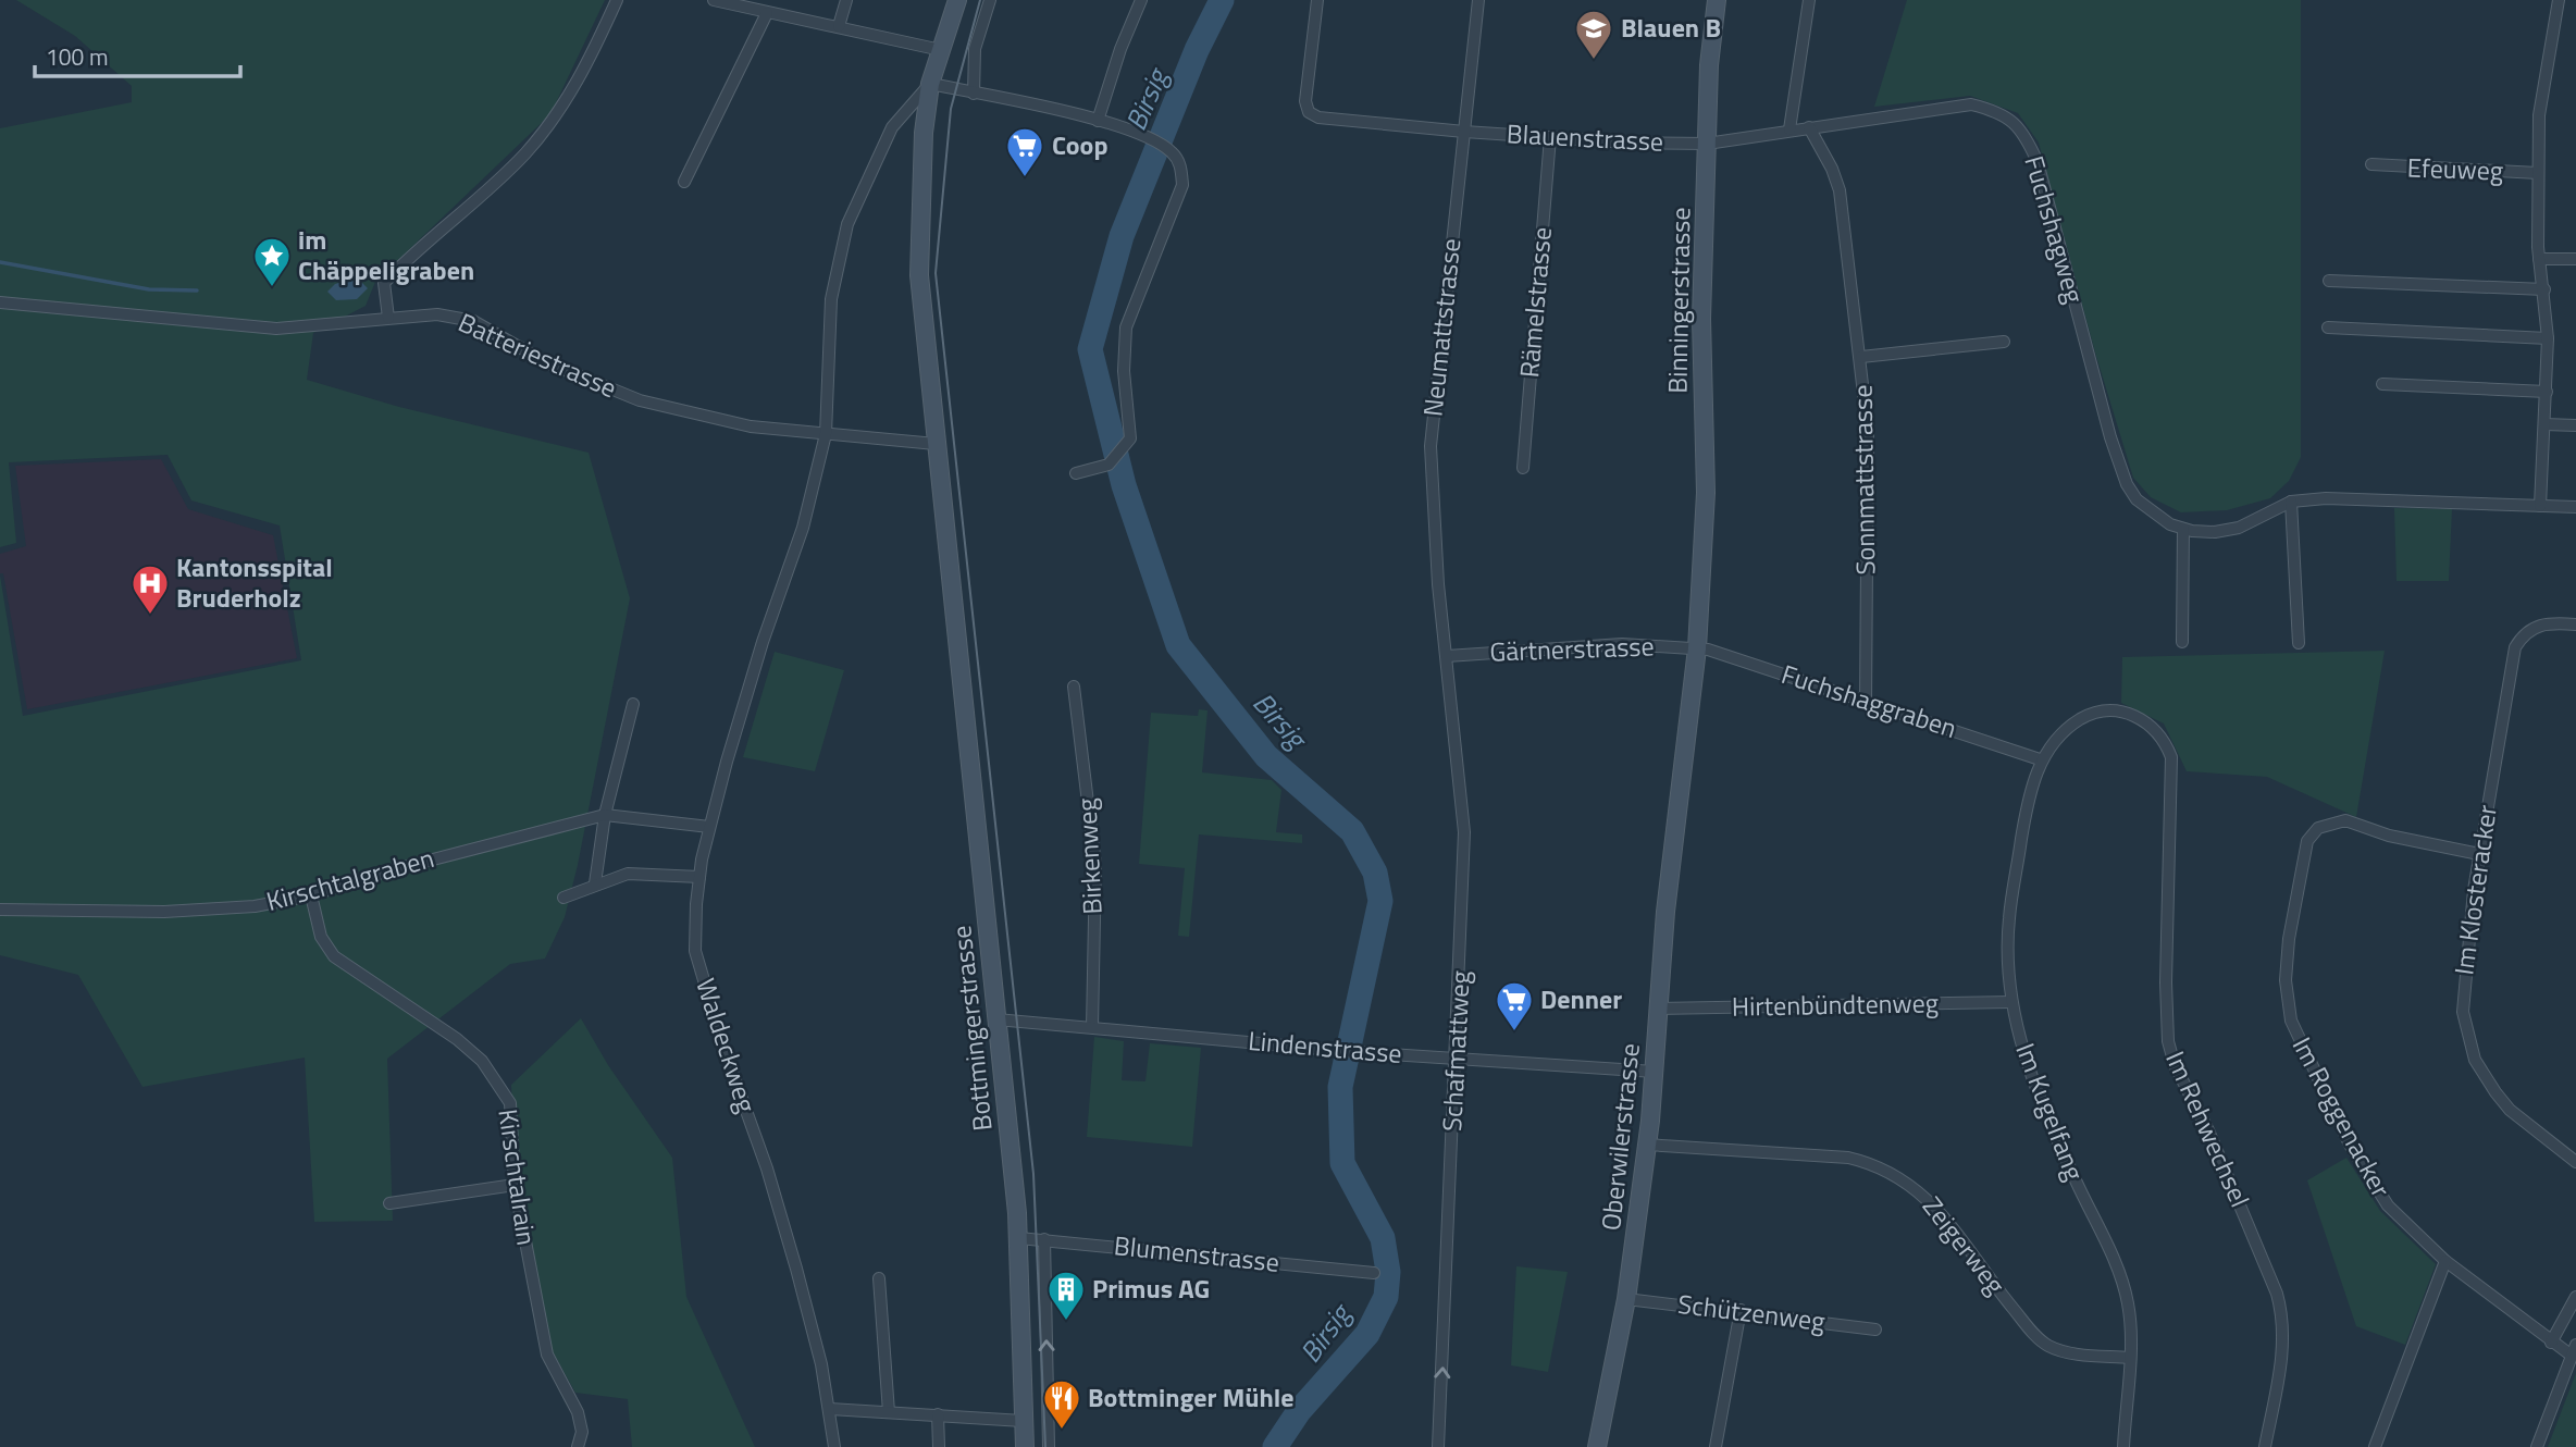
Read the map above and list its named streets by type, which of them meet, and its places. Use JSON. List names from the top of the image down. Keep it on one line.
{"streets":{"main road":["Binningerstrasse","Bottmingerstrasse","Oberwilerstrasse"],"street":["Blauenstrasse","Efeuweg","Fuchshagweg","Rämelstrasse","Neumattstrasse","Batteriestrasse","Sonnmattstrasse","Gärtnerstrasse","Fuchshaggraben","Birkenweg","Kirschtalgraben","Im Klosteracker","Hirtenbündtenweg","Waldeckweg","Lindenstrasse","Schafmattweg","Im Kugelfang","Im Roggenacker","Im Rehwechsel","Kirschtalrain","Zeigerweg","Blumenstrasse","Schützenweg"]},"crossings":[["Blauenstrasse","Fuchshagweg"],["Blauenstrasse","Binningerstrasse"],["Blauenstrasse","Rämelstrasse"],["Blauenstrasse","Neumattstrasse"],["Fuchshagweg","Binningerstrasse"],["Fuchshagweg","Sonnmattstrasse"],["Binningerstrasse","Oberwilerstrasse"],["Neumattstrasse","Gärtnerstrasse"],["Neumattstrasse","Schafmattweg"],["Batteriestrasse","Bottmingerstrasse"],["Batteriestrasse","Waldeckweg"],["Sonnmattstrasse","Fuchshaggraben"],["Gärtnerstrasse","Fuchshaggraben"],["Gärtnerstrasse","Schafmattweg"],["Gärtnerstrasse","Oberwilerstrasse"],["Fuchshaggraben","Im Kugelfang"],["Fuchshaggraben","Oberwilerstrasse"],["Birkenweg","Lindenstrasse"],["Kirschtalgraben","Waldeckweg"],["Kirschtalgraben","Kirschtalrain"],["Im Klosteracker","Im Roggenacker"],["Hirtenbündtenweg","Im Kugelfang"],["Hirtenbündtenweg","Oberwilerstrasse"],["Bottmingerstrasse","Waldeckweg"],["Bottmingerstrasse","Lindenstrasse"],["Bottmingerstrasse","Blumenstrasse"],["Lindenstrasse","Schafmattweg"],["Lindenstrasse","Oberwilerstrasse"],["Im Kugelfang","Im Rehwechsel"],["Im Kugelfang","Zeigerweg"],["Oberwilerstrasse","Zeigerweg"],["Oberwilerstrasse","Schützenweg"]],"one_way":["Schafmattweg"],"water":["Birsig"],"places":{"school or university":["Blauen B"],"supermarket":["Coop","Denner"],"place":["im Chäppeligraben"],"hospital":["Kantonsspital Bruderholz"],"building":["Primus AG"],"restaurant":["Bottminger Mühle"]},"scale_bar":"100 m"}
